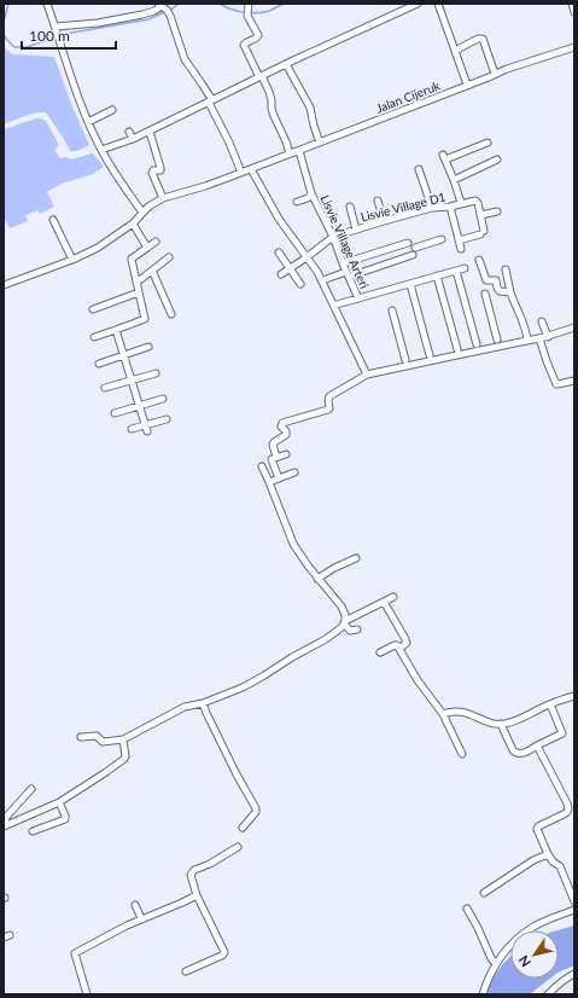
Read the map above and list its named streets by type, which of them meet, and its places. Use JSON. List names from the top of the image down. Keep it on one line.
{"streets":{"street":["Jalan Cijeruk","Lisvie Village D1","Lisvie Village Arteri"]},"crossings":[["Jalan Cijeruk","Lisvie Village Arteri"],["Lisvie Village D1","Lisvie Village Arteri"]],"scale_bar":"100 m","north":"bottom left"}
